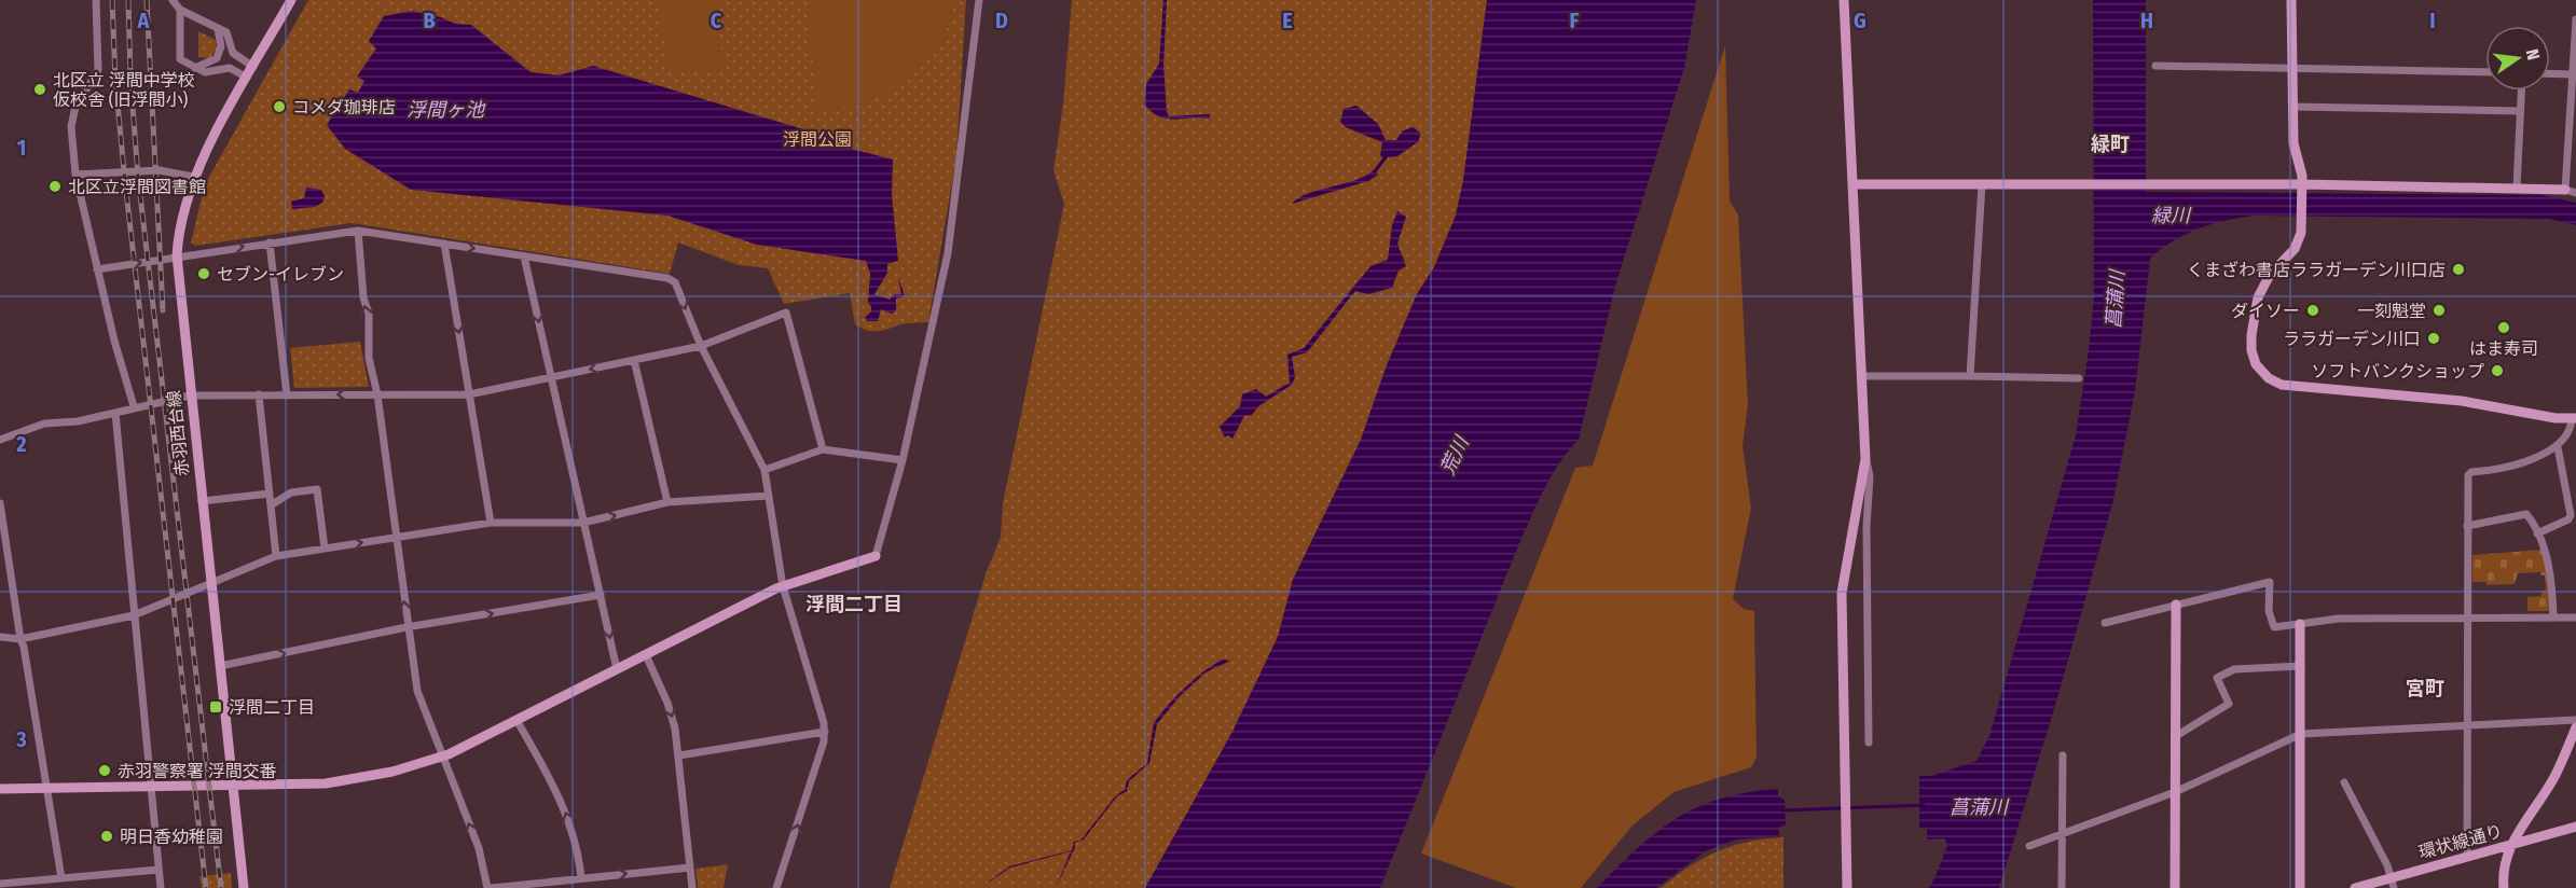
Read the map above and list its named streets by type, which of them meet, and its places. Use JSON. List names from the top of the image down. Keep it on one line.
{"streets":{"street":["赤羽西台線","環状線通り"]},"districts":["緑町","浮間二丁目","宮町"],"water":["浮間ヶ池","緑川","菖蒲川","荒川"],"parks":["浮間公園"],"places":{"other":["北区立 浮間中学校 仮校舎 (旧浮間小)","コメダ珈琲店","北区立浮間図書館","くまざわ書店ララガーデン川口店","セブン-イレブン","ダイソー","一刻魁堂","はま寿司","ララガーデン川口","ソフトバンクショップ","赤羽警察署 浮間交番","明日香幼稚園"],"transit":["浮間二丁目"]},"north":"right","grid":{"columns":["A","B","C","D","E","F","G","H","I"],"rows":["1","2","3"]}}
